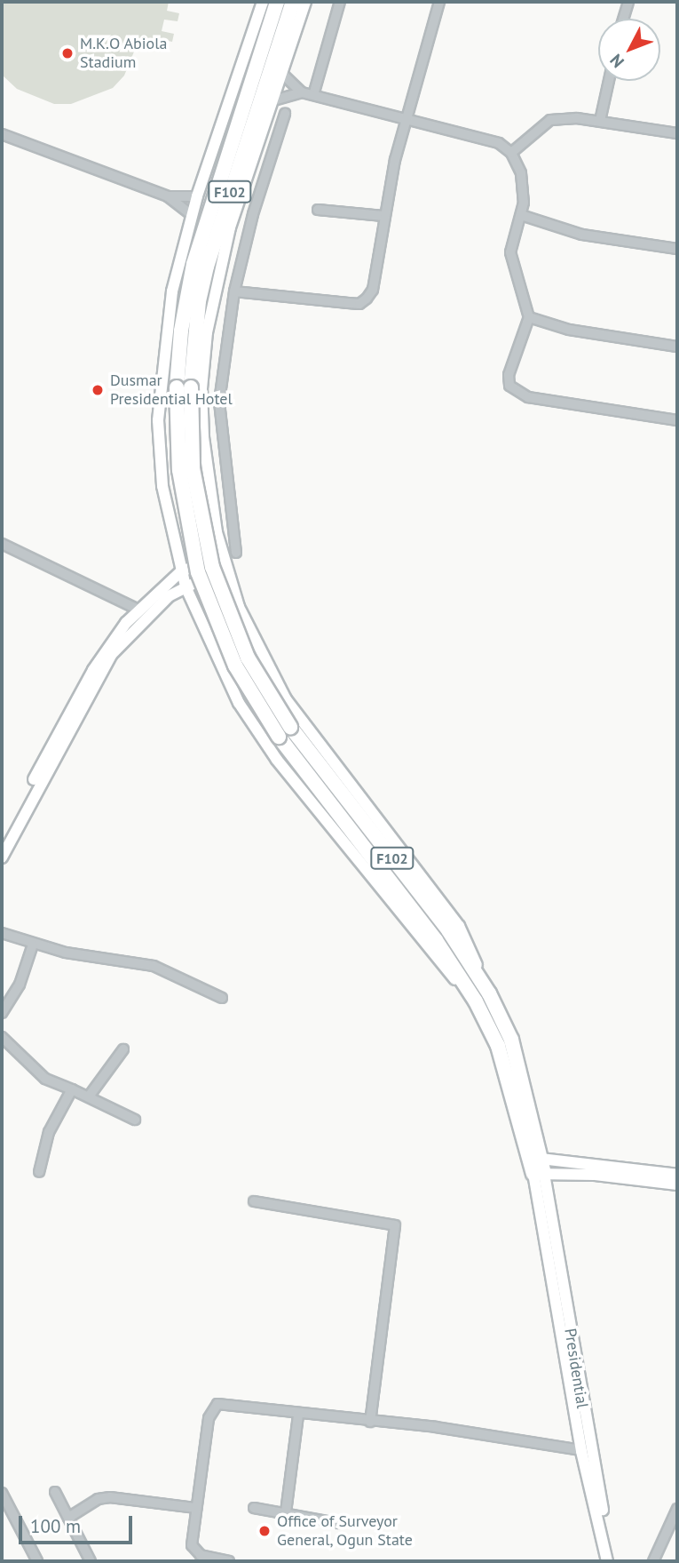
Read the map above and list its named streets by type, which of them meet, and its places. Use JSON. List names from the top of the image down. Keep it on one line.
{"streets":{"highway":["F102"]},"places":["M.K.O Abiola Stadium","Dusmar Presidential Hotel","Office of Surveyor General, Ogun State"],"scale_bar":"100 m","north":"bottom left"}
